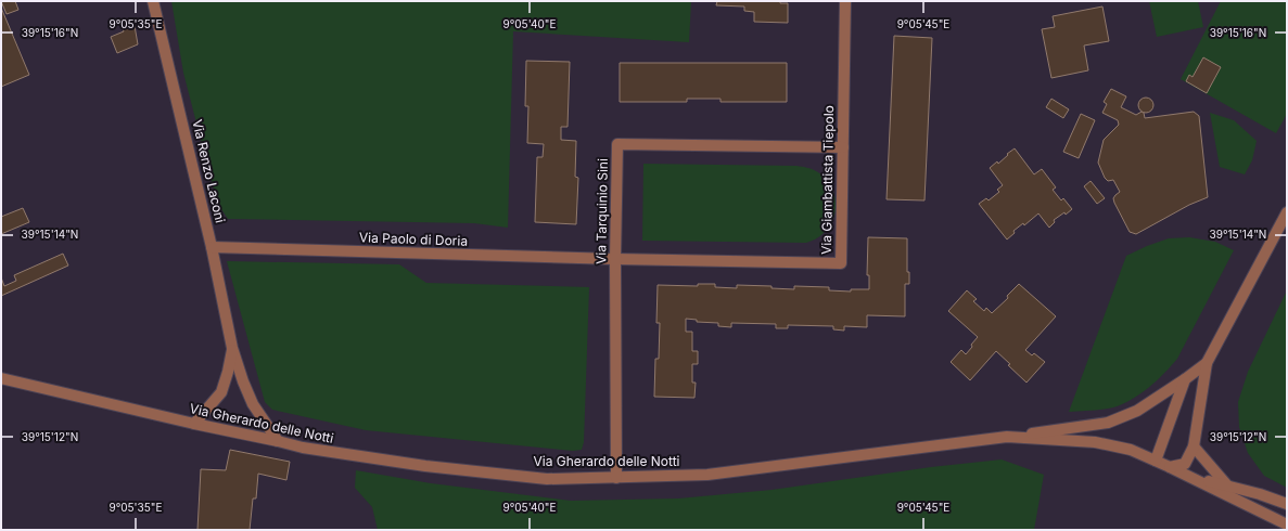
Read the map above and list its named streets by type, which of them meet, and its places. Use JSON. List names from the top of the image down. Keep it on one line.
{"streets":{"street":["Via Renzo Laconi","Via Giambattista Tiepolo","Via Tarquinio Sini","Via Paolo di Doria","Via Gherardo delle Notti"]},"crossings":[["Via Renzo Laconi","Via Paolo di Doria"],["Via Renzo Laconi","Via Gherardo delle Notti"],["Via Giambattista Tiepolo","Via Tarquinio Sini"],["Via Giambattista Tiepolo","Via Paolo di Doria"],["Via Tarquinio Sini","Via Paolo di Doria"],["Via Tarquinio Sini","Via Gherardo delle Notti"]],"coordinates":["9°05'35\"E","9°05'40\"E","9°05'45\"E","39°15'16\"N","39°15'14\"N","39°15'12\"N"]}
